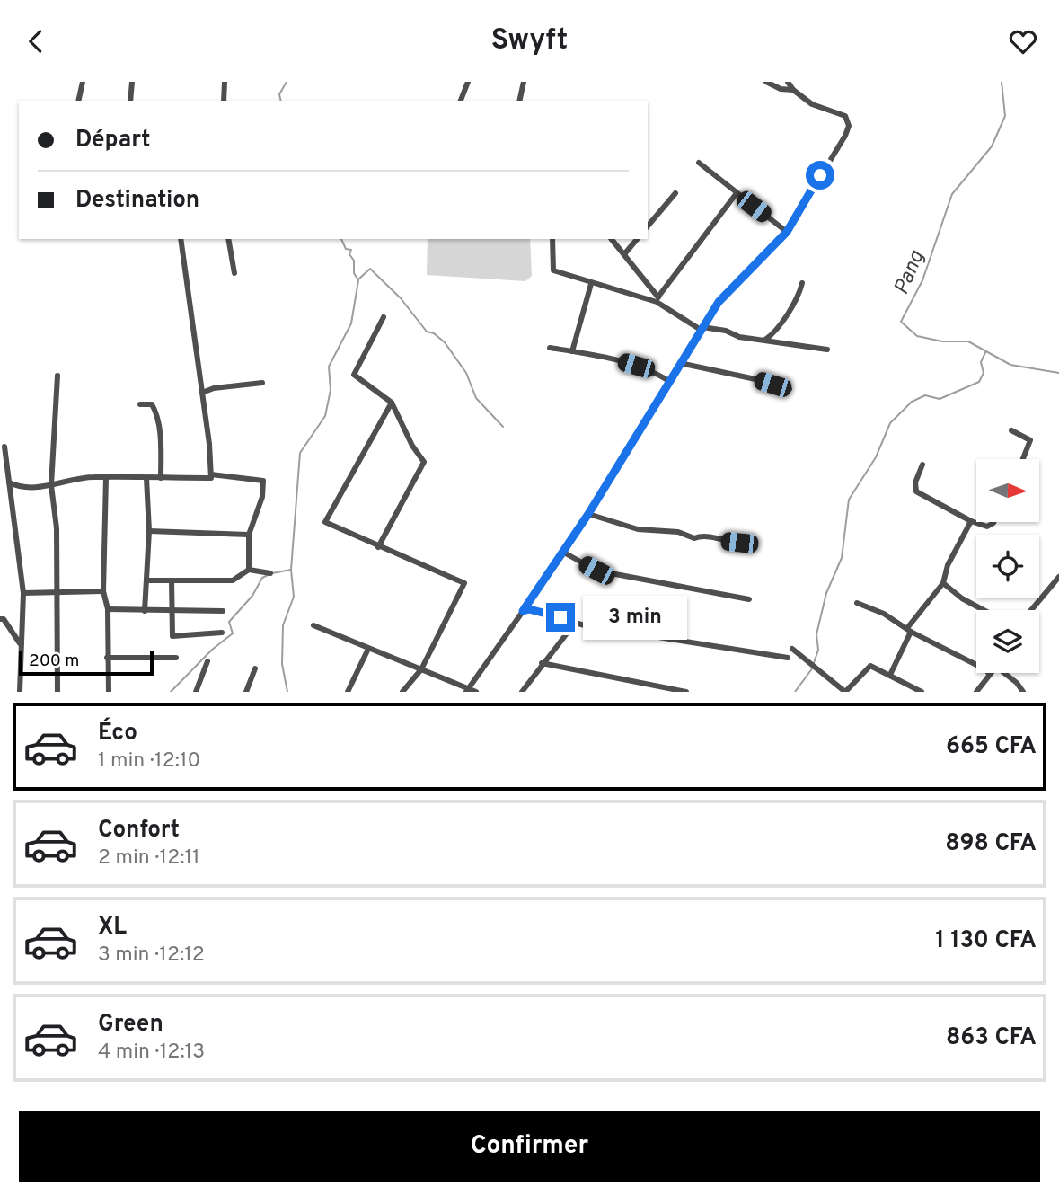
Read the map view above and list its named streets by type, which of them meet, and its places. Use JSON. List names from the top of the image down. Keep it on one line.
{"water":["Pang"],"scale_bar":"200 m","north":"right","page":{"header":"Swyft","banner":["Départ","Destination"],"bubble":"3 min","scale":"200 m","list":[{"name":"Éco","note":"1 min · 12:10","value":"665 CFA"},{"name":"Confort","note":"2 min · 12:11","value":"898 CFA"},{"name":"XL","note":"3 min · 12:12","value":"1 130 CFA"},{"name":"Green","note":"4 min · 12:13","value":"863 CFA"}],"buttons":"Confirmer"}}
